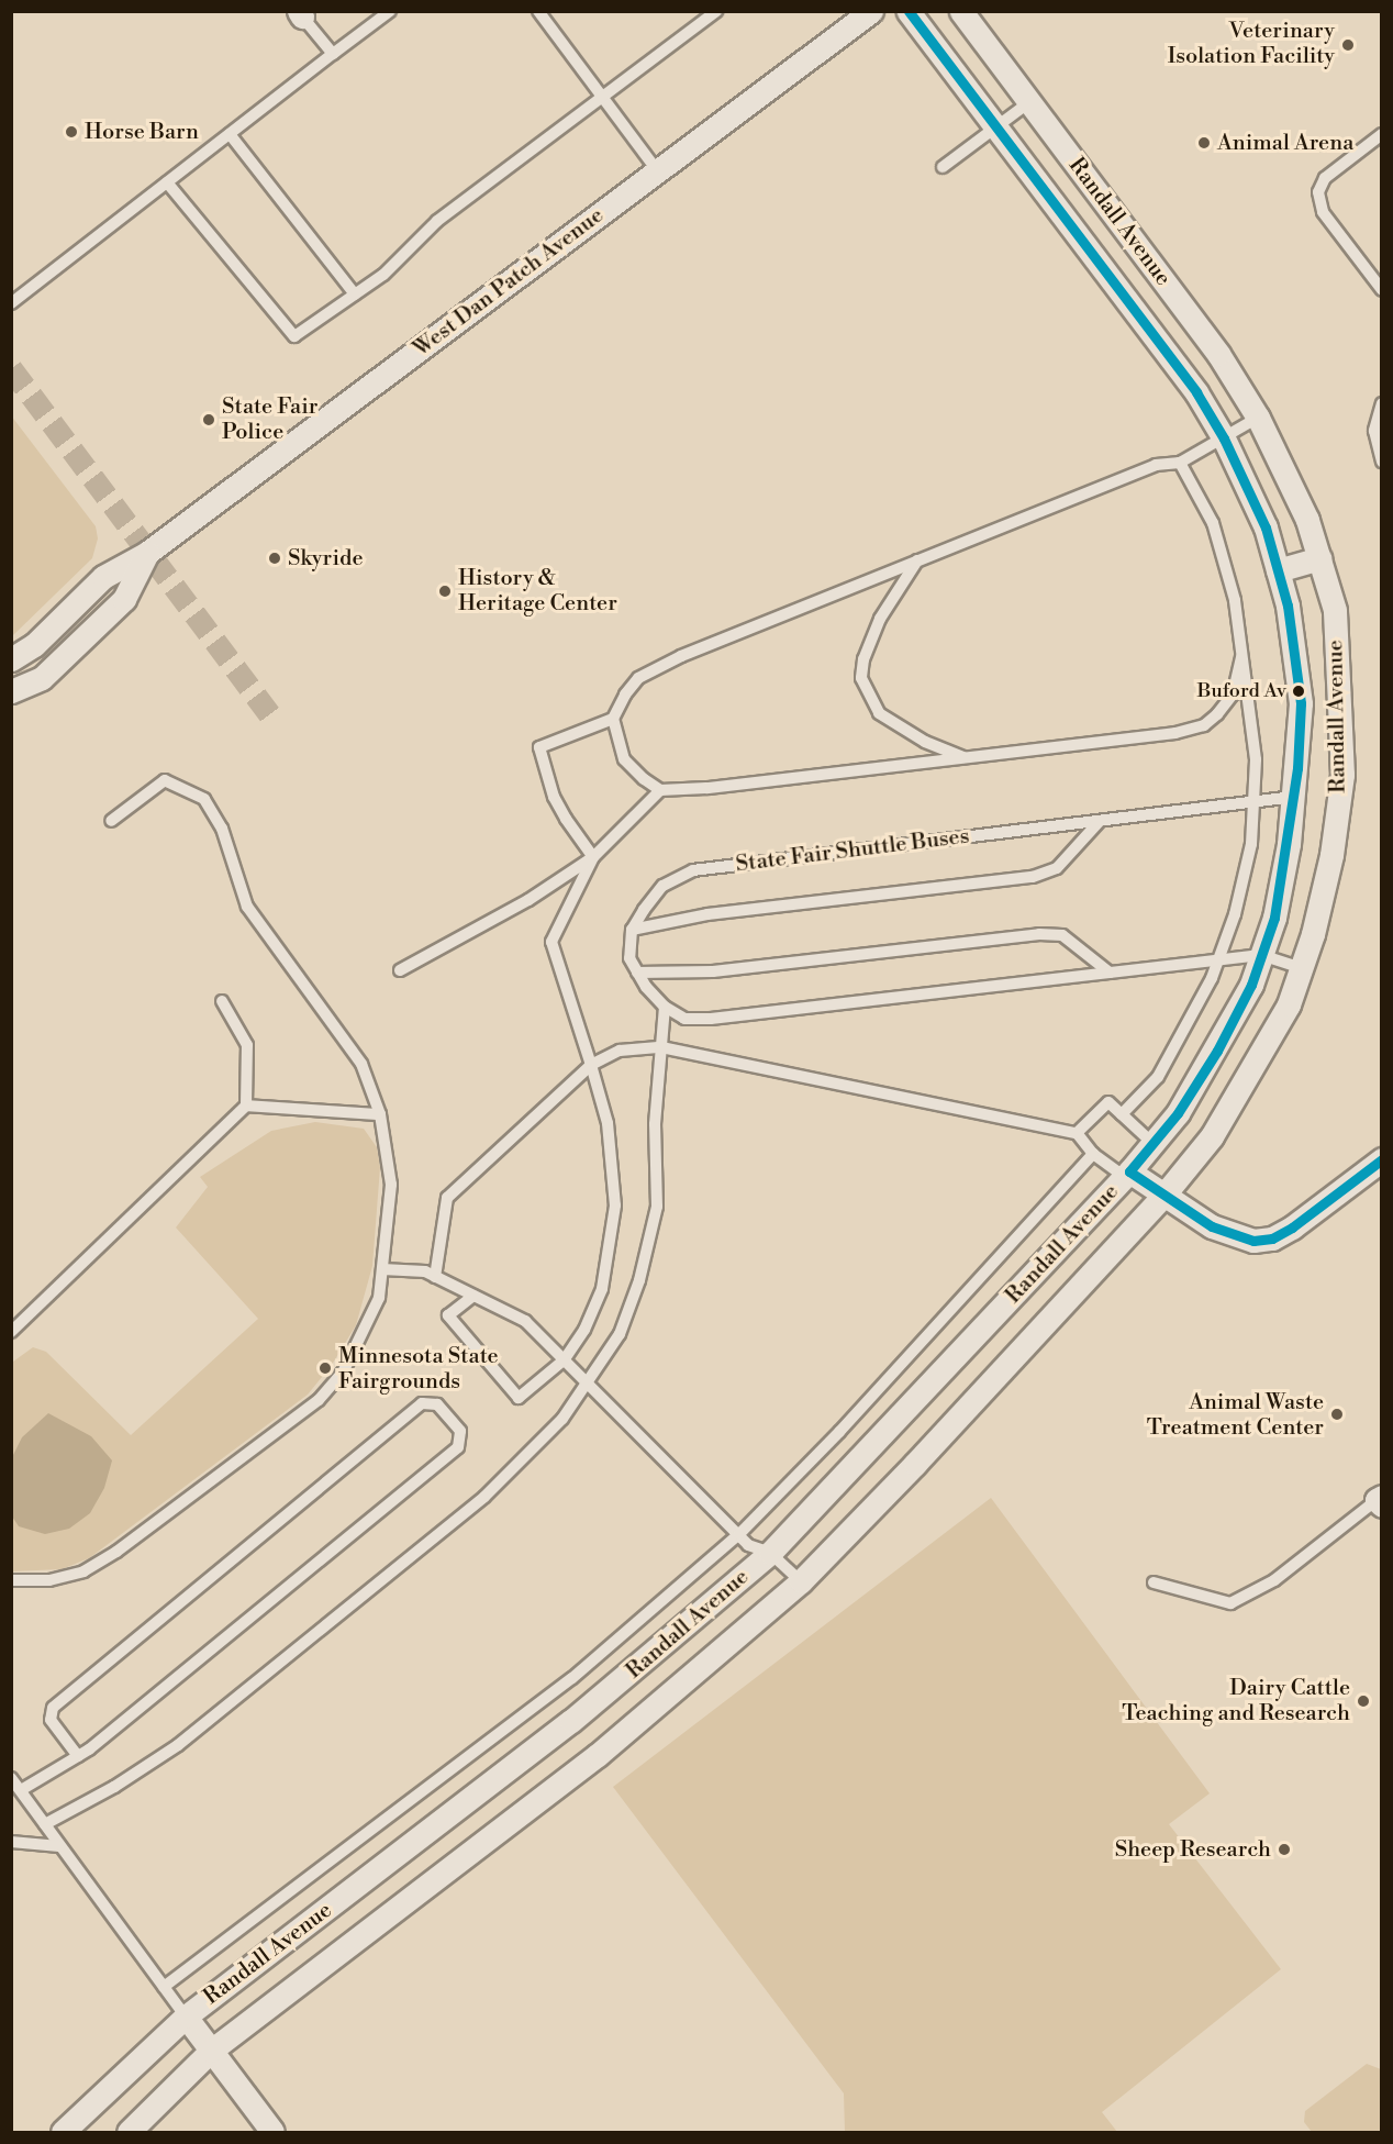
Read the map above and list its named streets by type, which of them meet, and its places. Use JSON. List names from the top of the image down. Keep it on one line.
{"streets":{"street":["Randall Avenue","West Dan Patch Avenue"],"lane":["State Fair Shuttle Buses"]},"crossings":[["Randall Avenue","State Fair Shuttle Buses"]],"places":["Veterinary Isolation Facility","Horse Barn","Animal Arena","State Fair Police","Skyride","History & Heritage Center","Buford Av","Minnesota State Fairgrounds","Animal Waste Treatment Center","Dairy Cattle Teaching and Research","Sheep Research"]}
